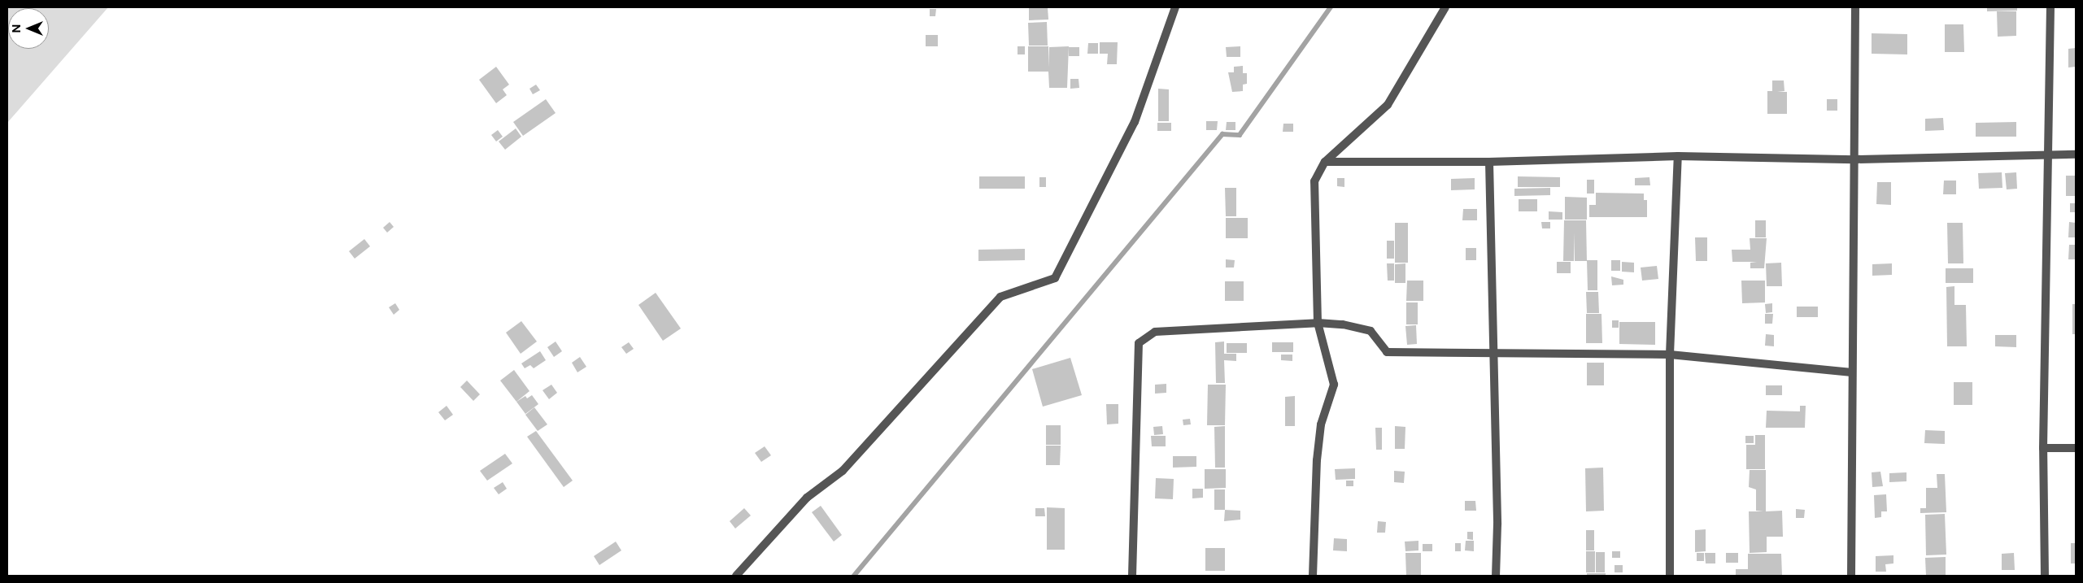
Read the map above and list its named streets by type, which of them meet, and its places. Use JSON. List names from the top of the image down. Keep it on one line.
{"north":"left"}
